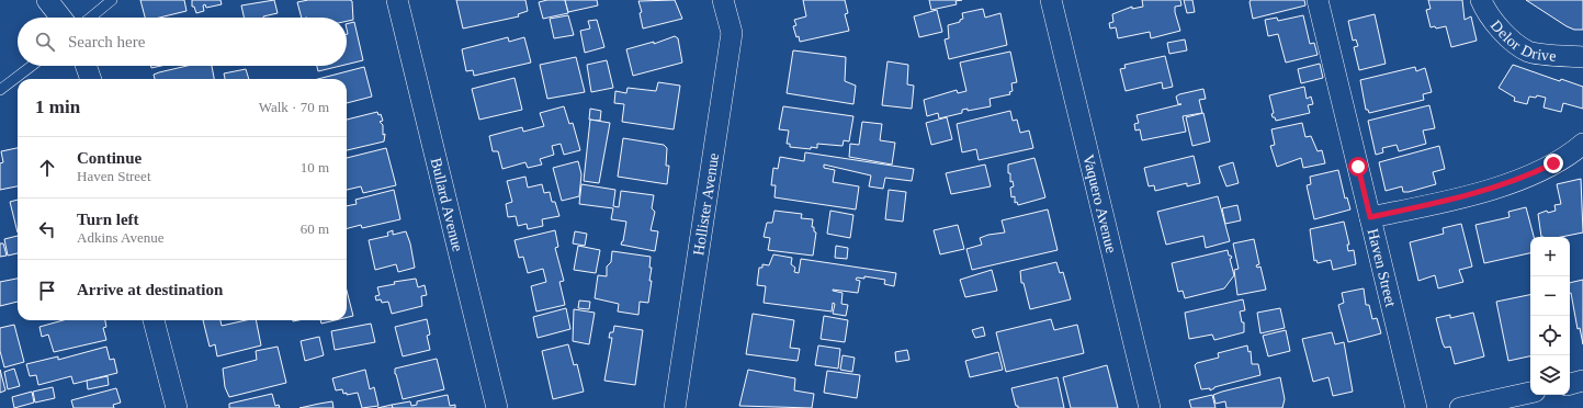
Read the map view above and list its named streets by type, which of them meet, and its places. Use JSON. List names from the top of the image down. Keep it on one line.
{"streets":{"street":["Delor Drive","Bullard Avenue","Hollister Avenue","Vaquero Avenue","Haven Street"]},"page":{"search":"Search here","heading":["1 min","Walk · 70 m"],"list":[["Continue","Haven Street","10 m"],["Turn left","Adkins Avenue","60 m"],"Arrive at destination"],"map_buttons":["+","−"]}}
